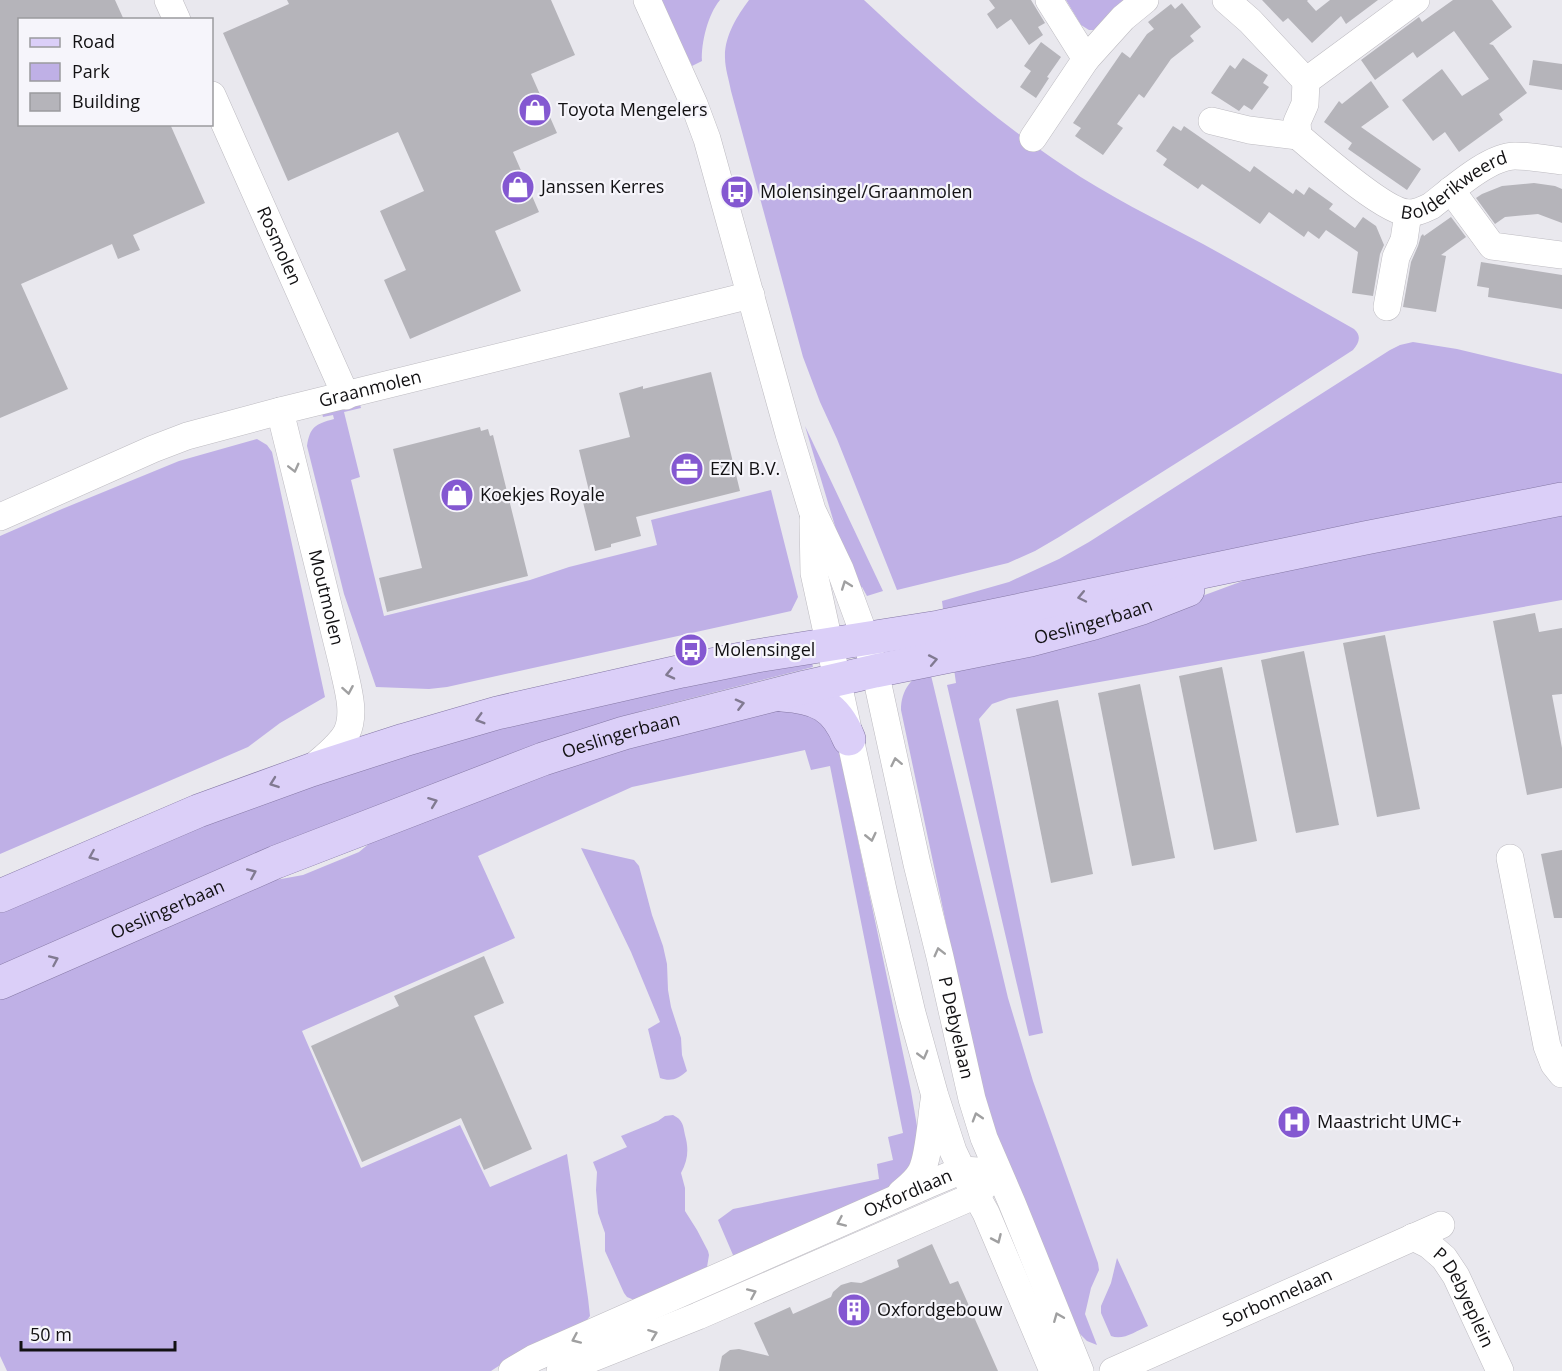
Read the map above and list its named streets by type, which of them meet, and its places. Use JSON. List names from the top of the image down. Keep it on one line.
{"streets":{"main road":["Oeslingerbaan"],"street":["Bolderikweerd","Rosmolen","Graanmolen","Moutmolen","P Debyelaan","Oxfordlaan","Sorbonnelaan","P Debyeplein"]},"crossings":[["Rosmolen","Graanmolen"],["Graanmolen","Moutmolen"],["Moutmolen","Oeslingerbaan"],["Oeslingerbaan","P Debyelaan"],["P Debyelaan","Oxfordlaan"],["Sorbonnelaan","P Debyeplein"]],"one_way":["Moutmolen"],"places":{"shop":["Toyota Mengelers","Janssen Kerres","Koekjes Royale"],"bus stop":["Molensingel/Graanmolen","Molensingel"],"office":["EZN B.V."],"hospital":["Maastricht UMC+"],"building":["Oxfordgebouw"]},"legend":["Road","Park","Building"],"scale_bar":"50 m"}
